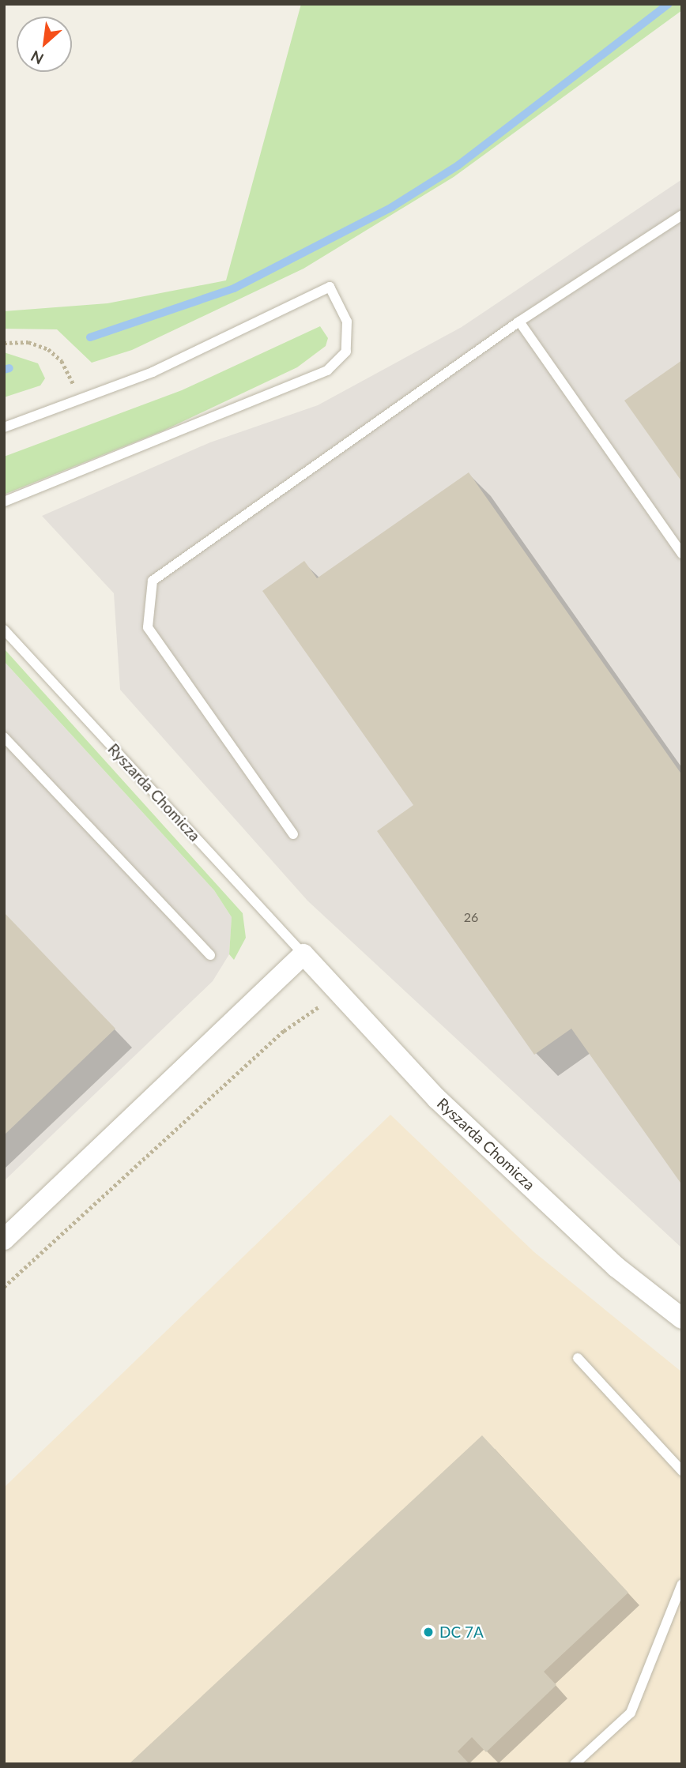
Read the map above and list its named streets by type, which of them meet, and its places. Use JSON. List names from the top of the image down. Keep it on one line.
{"streets":{"street":["Ryszarda Chomicza"]},"places":["DC 7A"],"house_numbers":["26"],"north":"bottom left"}
